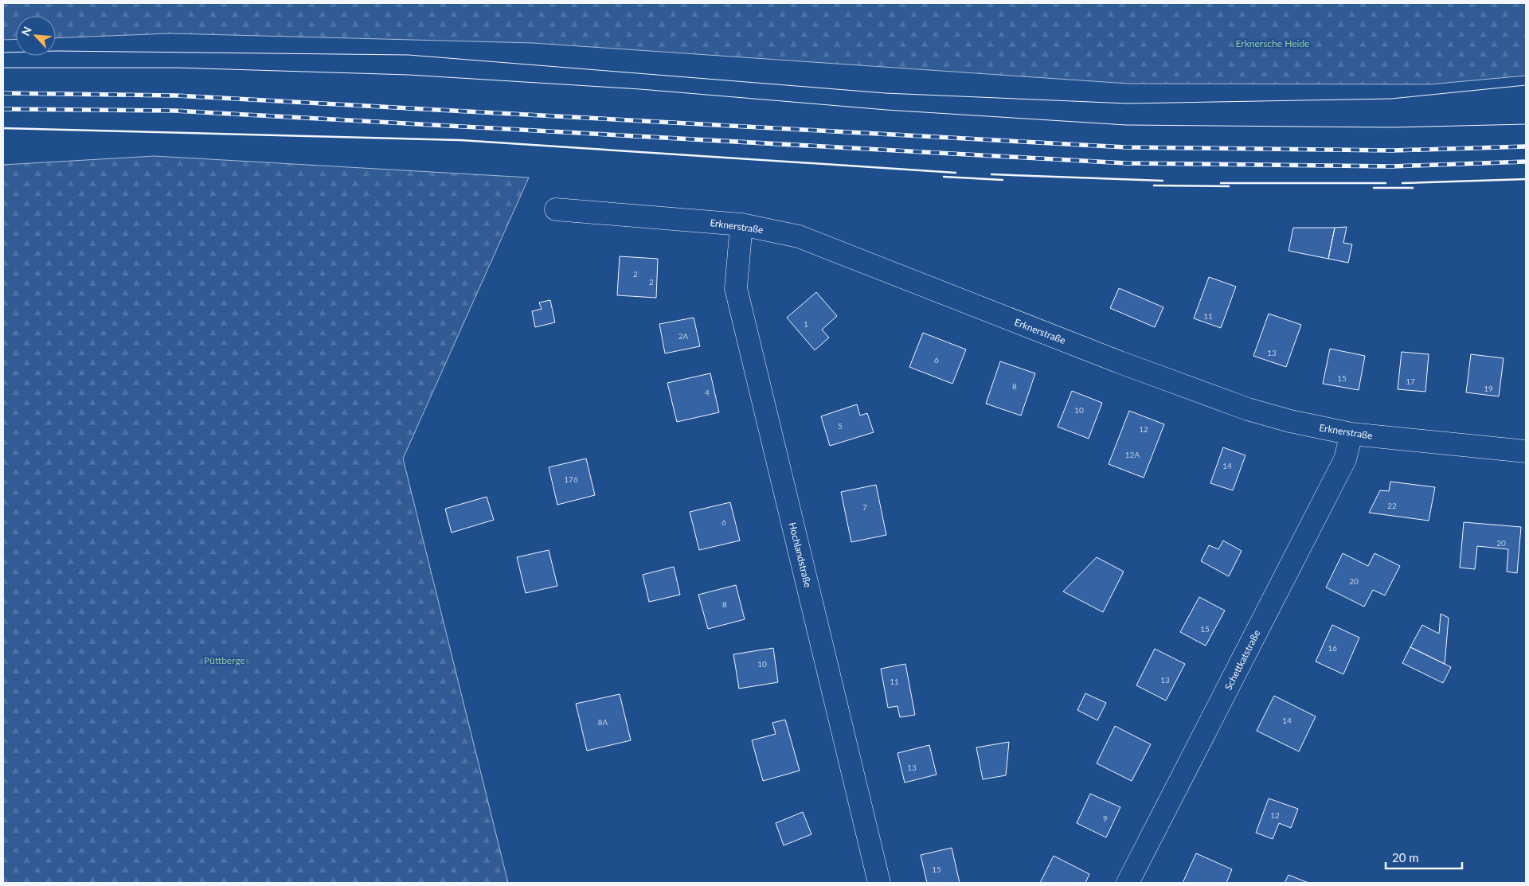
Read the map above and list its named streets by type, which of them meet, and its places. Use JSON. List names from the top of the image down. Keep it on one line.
{"streets":{"street":["Erknerstraße","Hochlandstraße","Schettkatstraße"]},"crossings":[["Erknerstraße","Hochlandstraße"],["Erknerstraße","Schettkatstraße"]],"parks":["Erknersche Heide","Püttberge"],"house_numbers":["2","2","11","1","2A","13","6","15","17","8","19","4","10","5","12","12A","14","176","22","7","6","20","20","8","15","16","10","13","11","14","8A","13","12","9","15"],"scale_bar":"20 m","north":"top left"}
